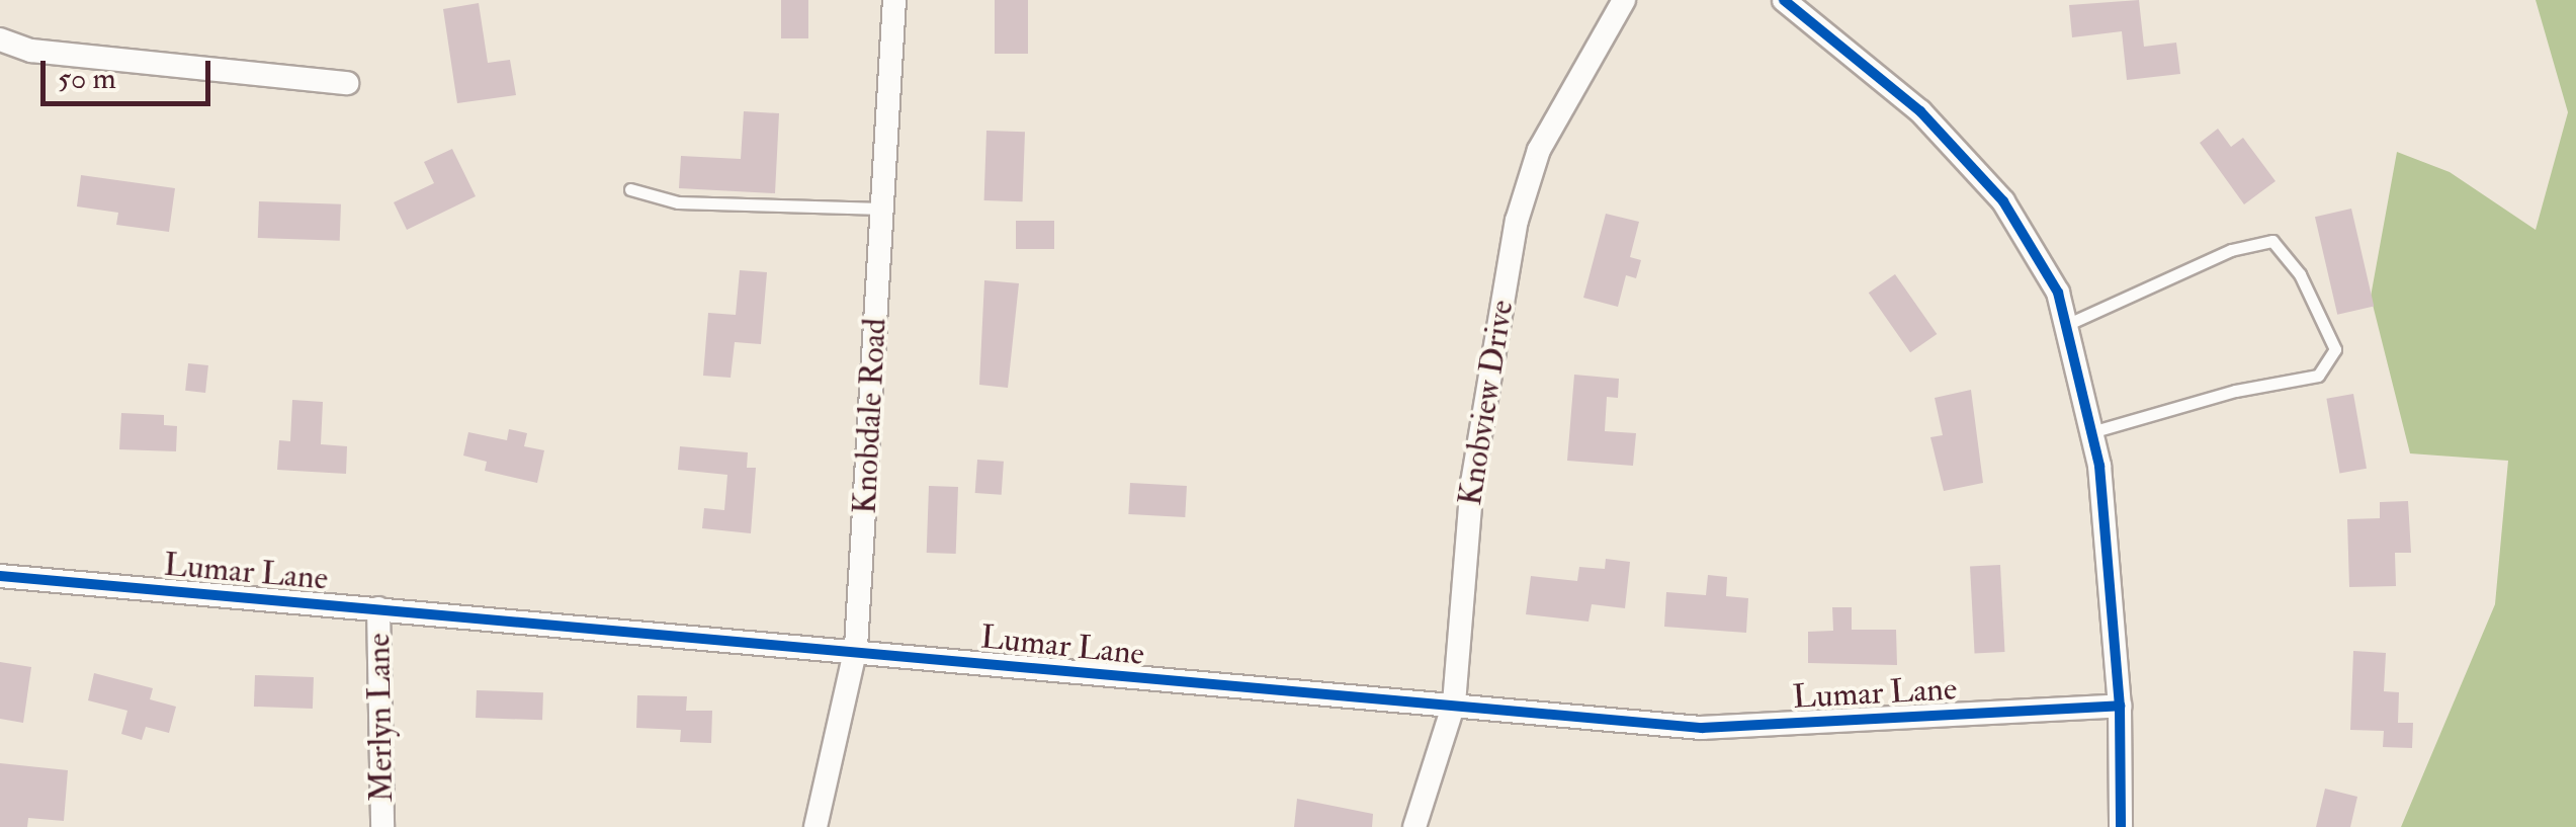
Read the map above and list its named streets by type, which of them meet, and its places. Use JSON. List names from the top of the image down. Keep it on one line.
{"streets":{"street":["Knobview Drive","Knobdale Road","Lumar Lane","Merlyn Lane"]},"crossings":[["Knobview Drive","Lumar Lane"],["Knobdale Road","Lumar Lane"],["Lumar Lane","Merlyn Lane"]],"scale_bar":"50 m"}
